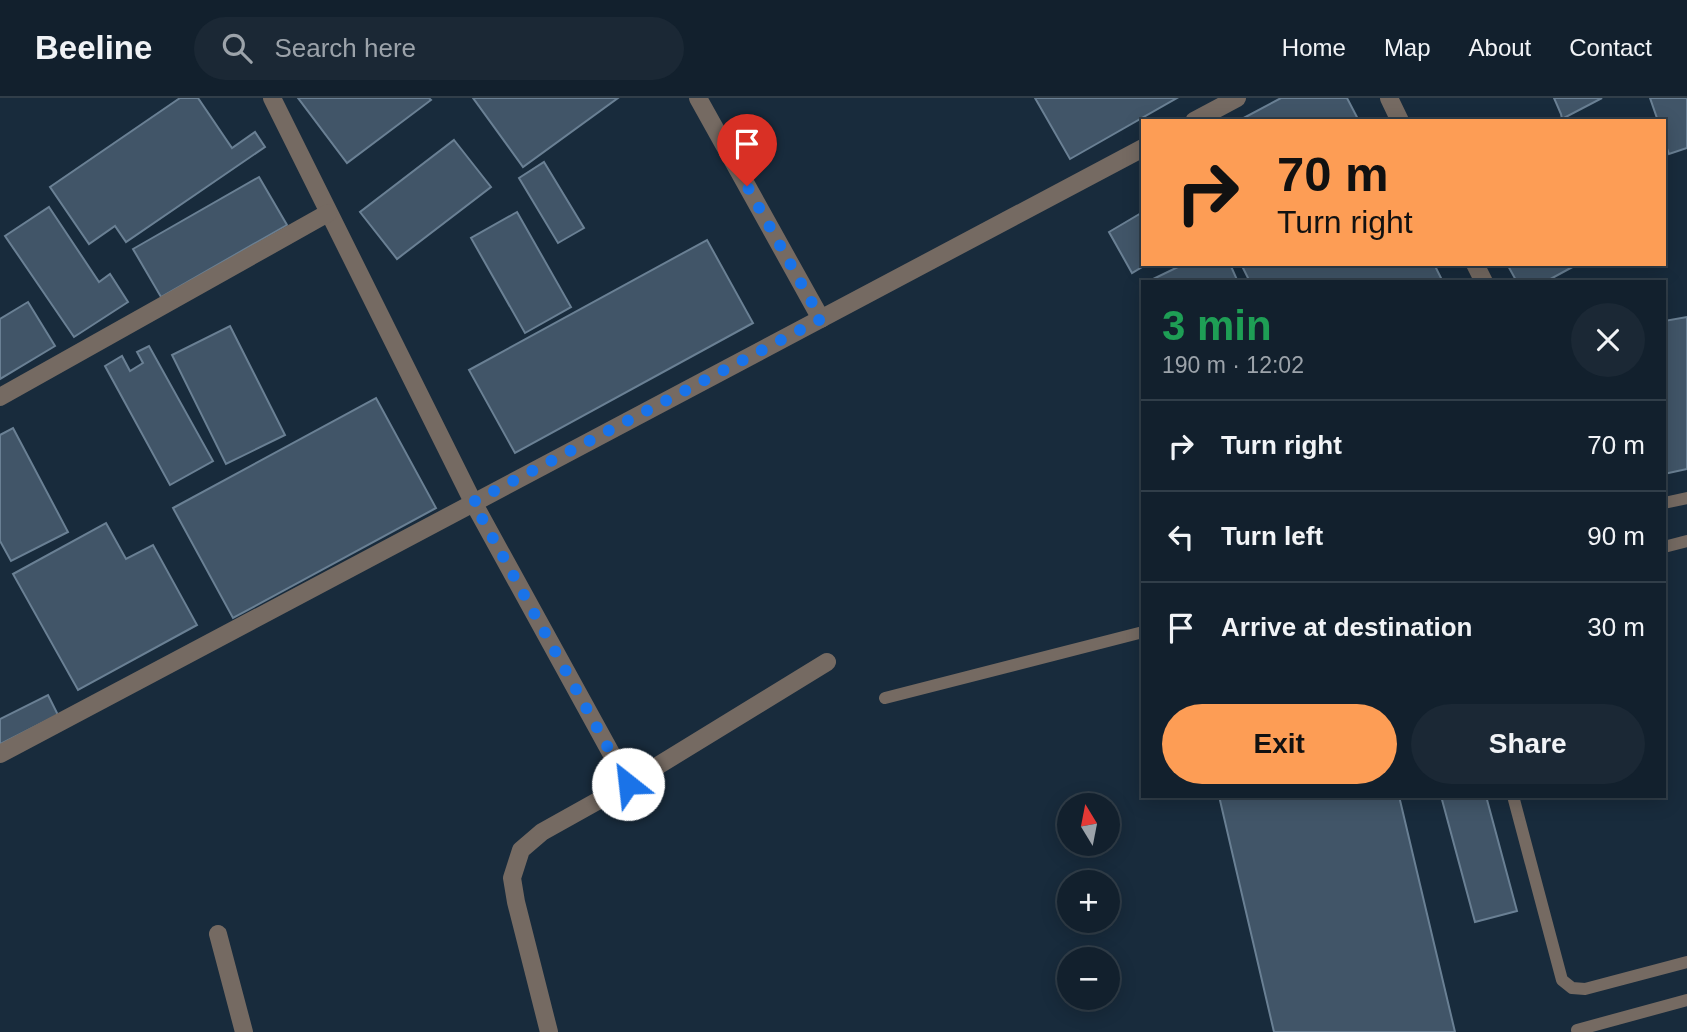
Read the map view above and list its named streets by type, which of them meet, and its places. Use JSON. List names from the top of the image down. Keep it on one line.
{"north":"top","page":{"header":"Beeline","search":"Search here","nav":["Home","Map","About","Contact"],"turn":["70 m","Turn right"],"heading":["3 min","190 m · 12:02"],"list":[{"name":"Turn right","value":"70 m"},{"name":"Turn left","value":"90 m"},{"name":"Arrive at destination","value":"30 m"}],"buttons":["Exit","Share"],"map_buttons":["+","−"]}}
